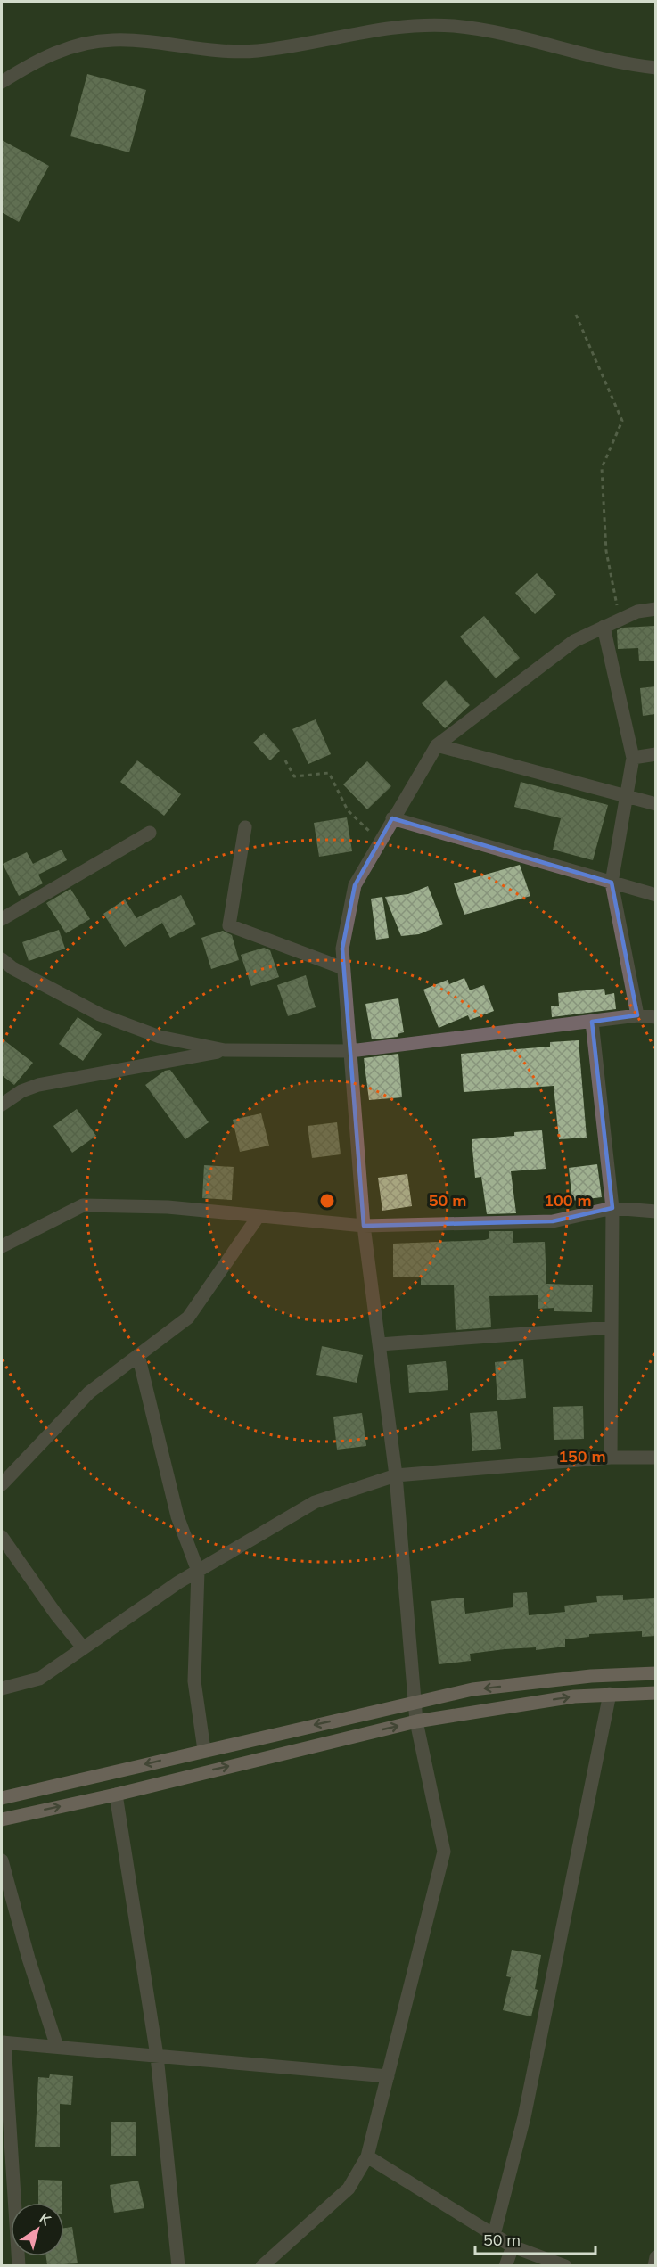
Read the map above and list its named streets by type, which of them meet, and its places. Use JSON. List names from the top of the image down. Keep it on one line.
{"scale_bar":"50 m","north":"top right","rings":["50 m","100 m","150 m"]}
